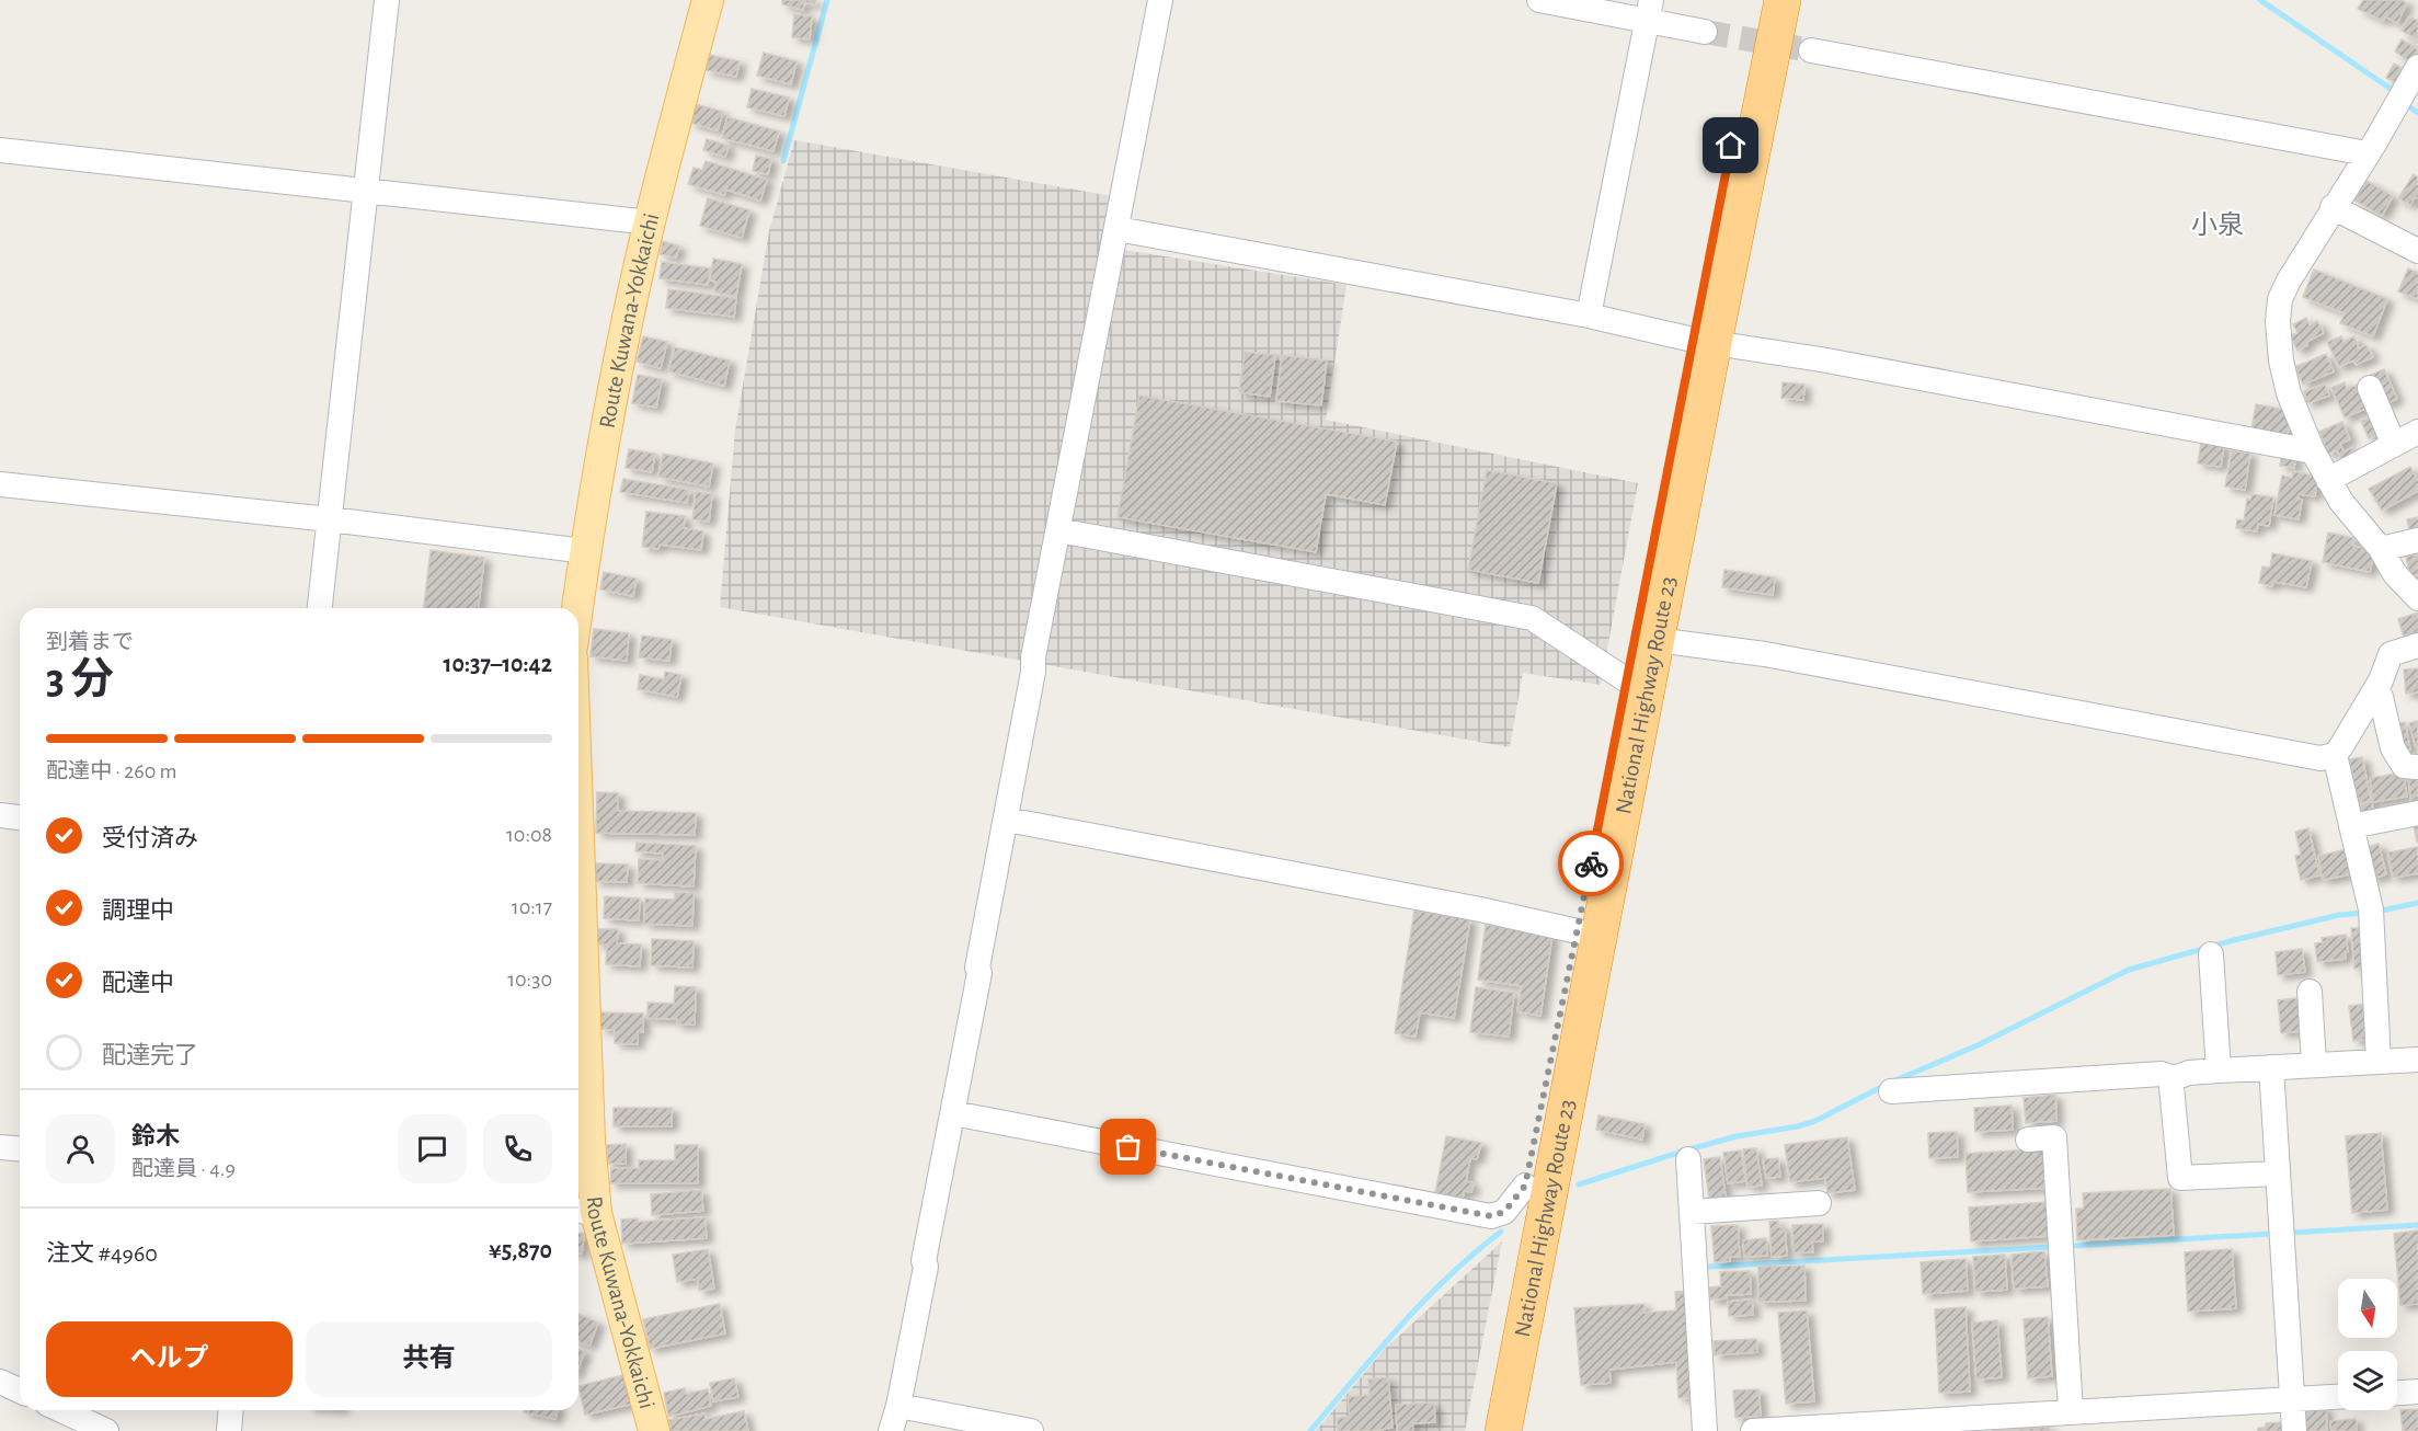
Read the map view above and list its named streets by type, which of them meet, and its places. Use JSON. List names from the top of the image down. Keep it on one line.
{"streets":{"highway":["National Highway Route 23"],"main road":["Route Kuwana-Yokkaichi"]},"districts":["小泉"],"north":"bottom","page":{"heading":["3 分","到着まで","10:37–10:42"],"panel":["鈴木","配達員 · 4.9","注文 #4960","¥5,870"],"bar":"配達中 · 260 m","list":[["受付済み","10:08"],["調理中","10:17"],["配達中","10:30"],"配達完了"],"buttons":["ヘルプ","共有"]}}
